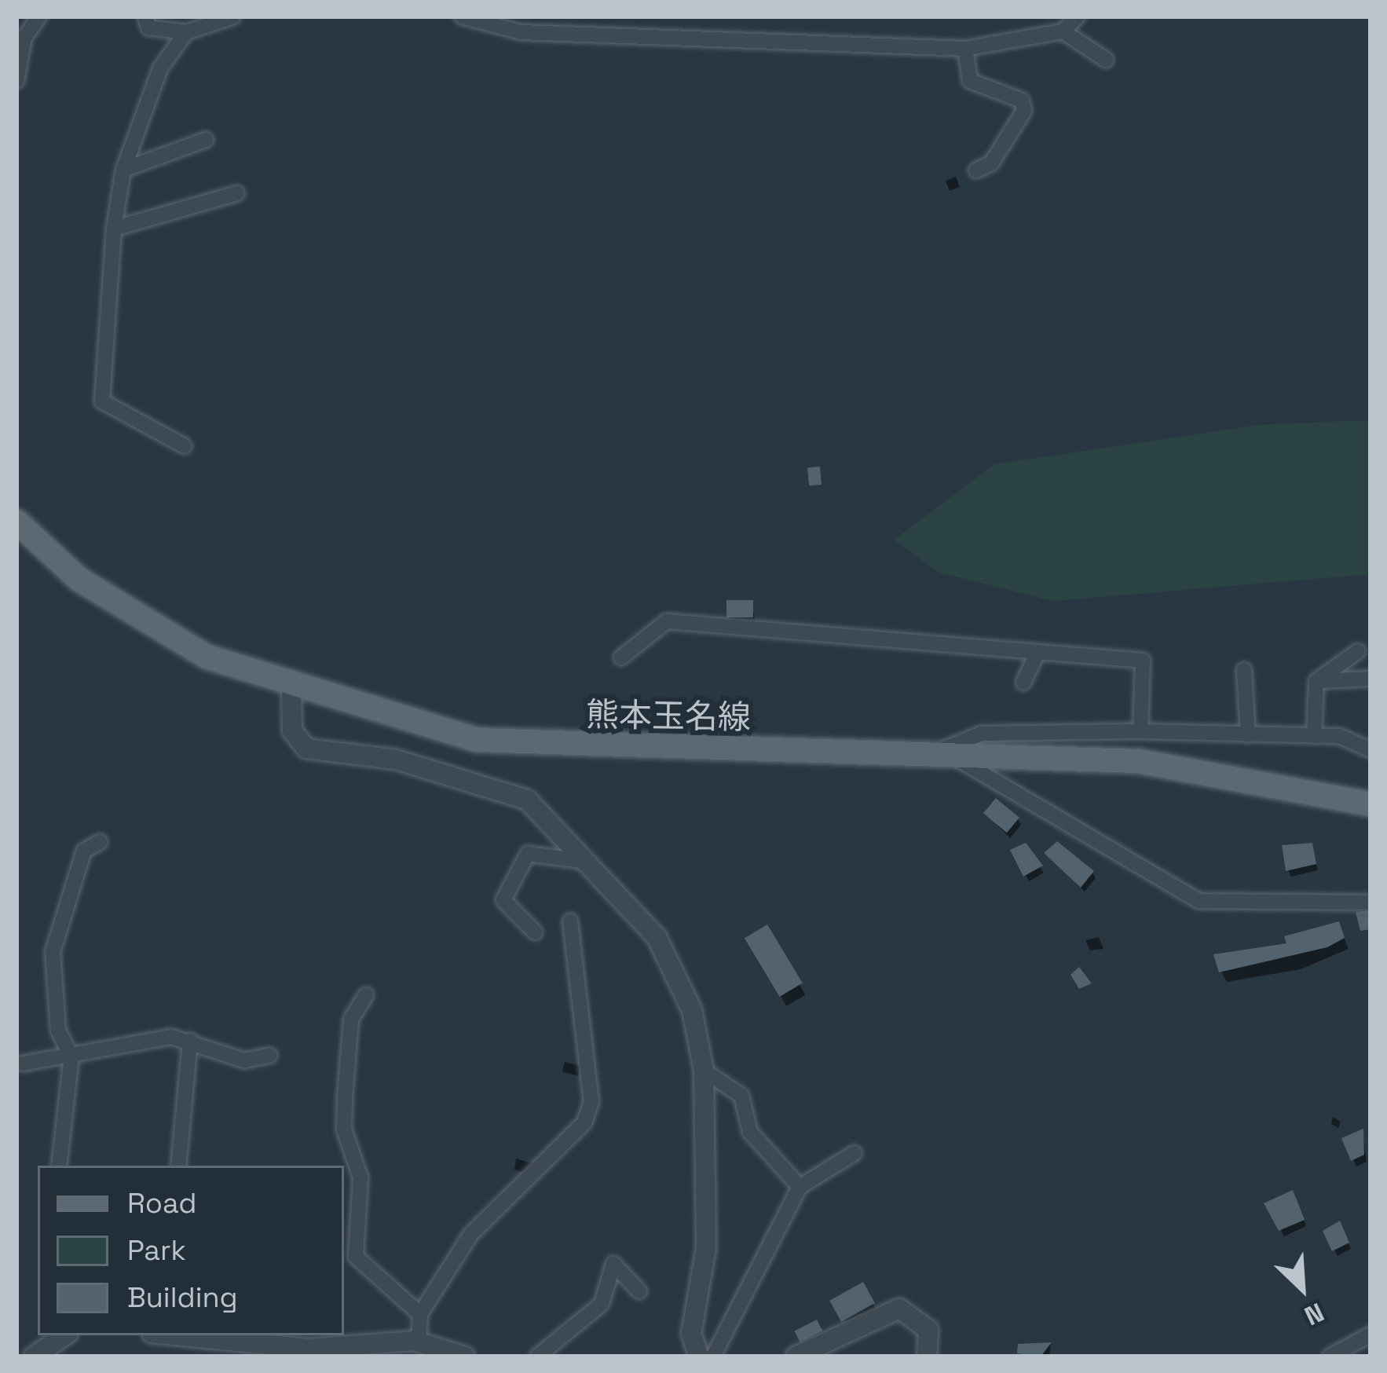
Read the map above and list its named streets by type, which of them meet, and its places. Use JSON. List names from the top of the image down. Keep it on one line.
{"streets":{"main road":["熊本玉名線"]},"legend":["Road","Park","Building"],"north":"bottom right"}
